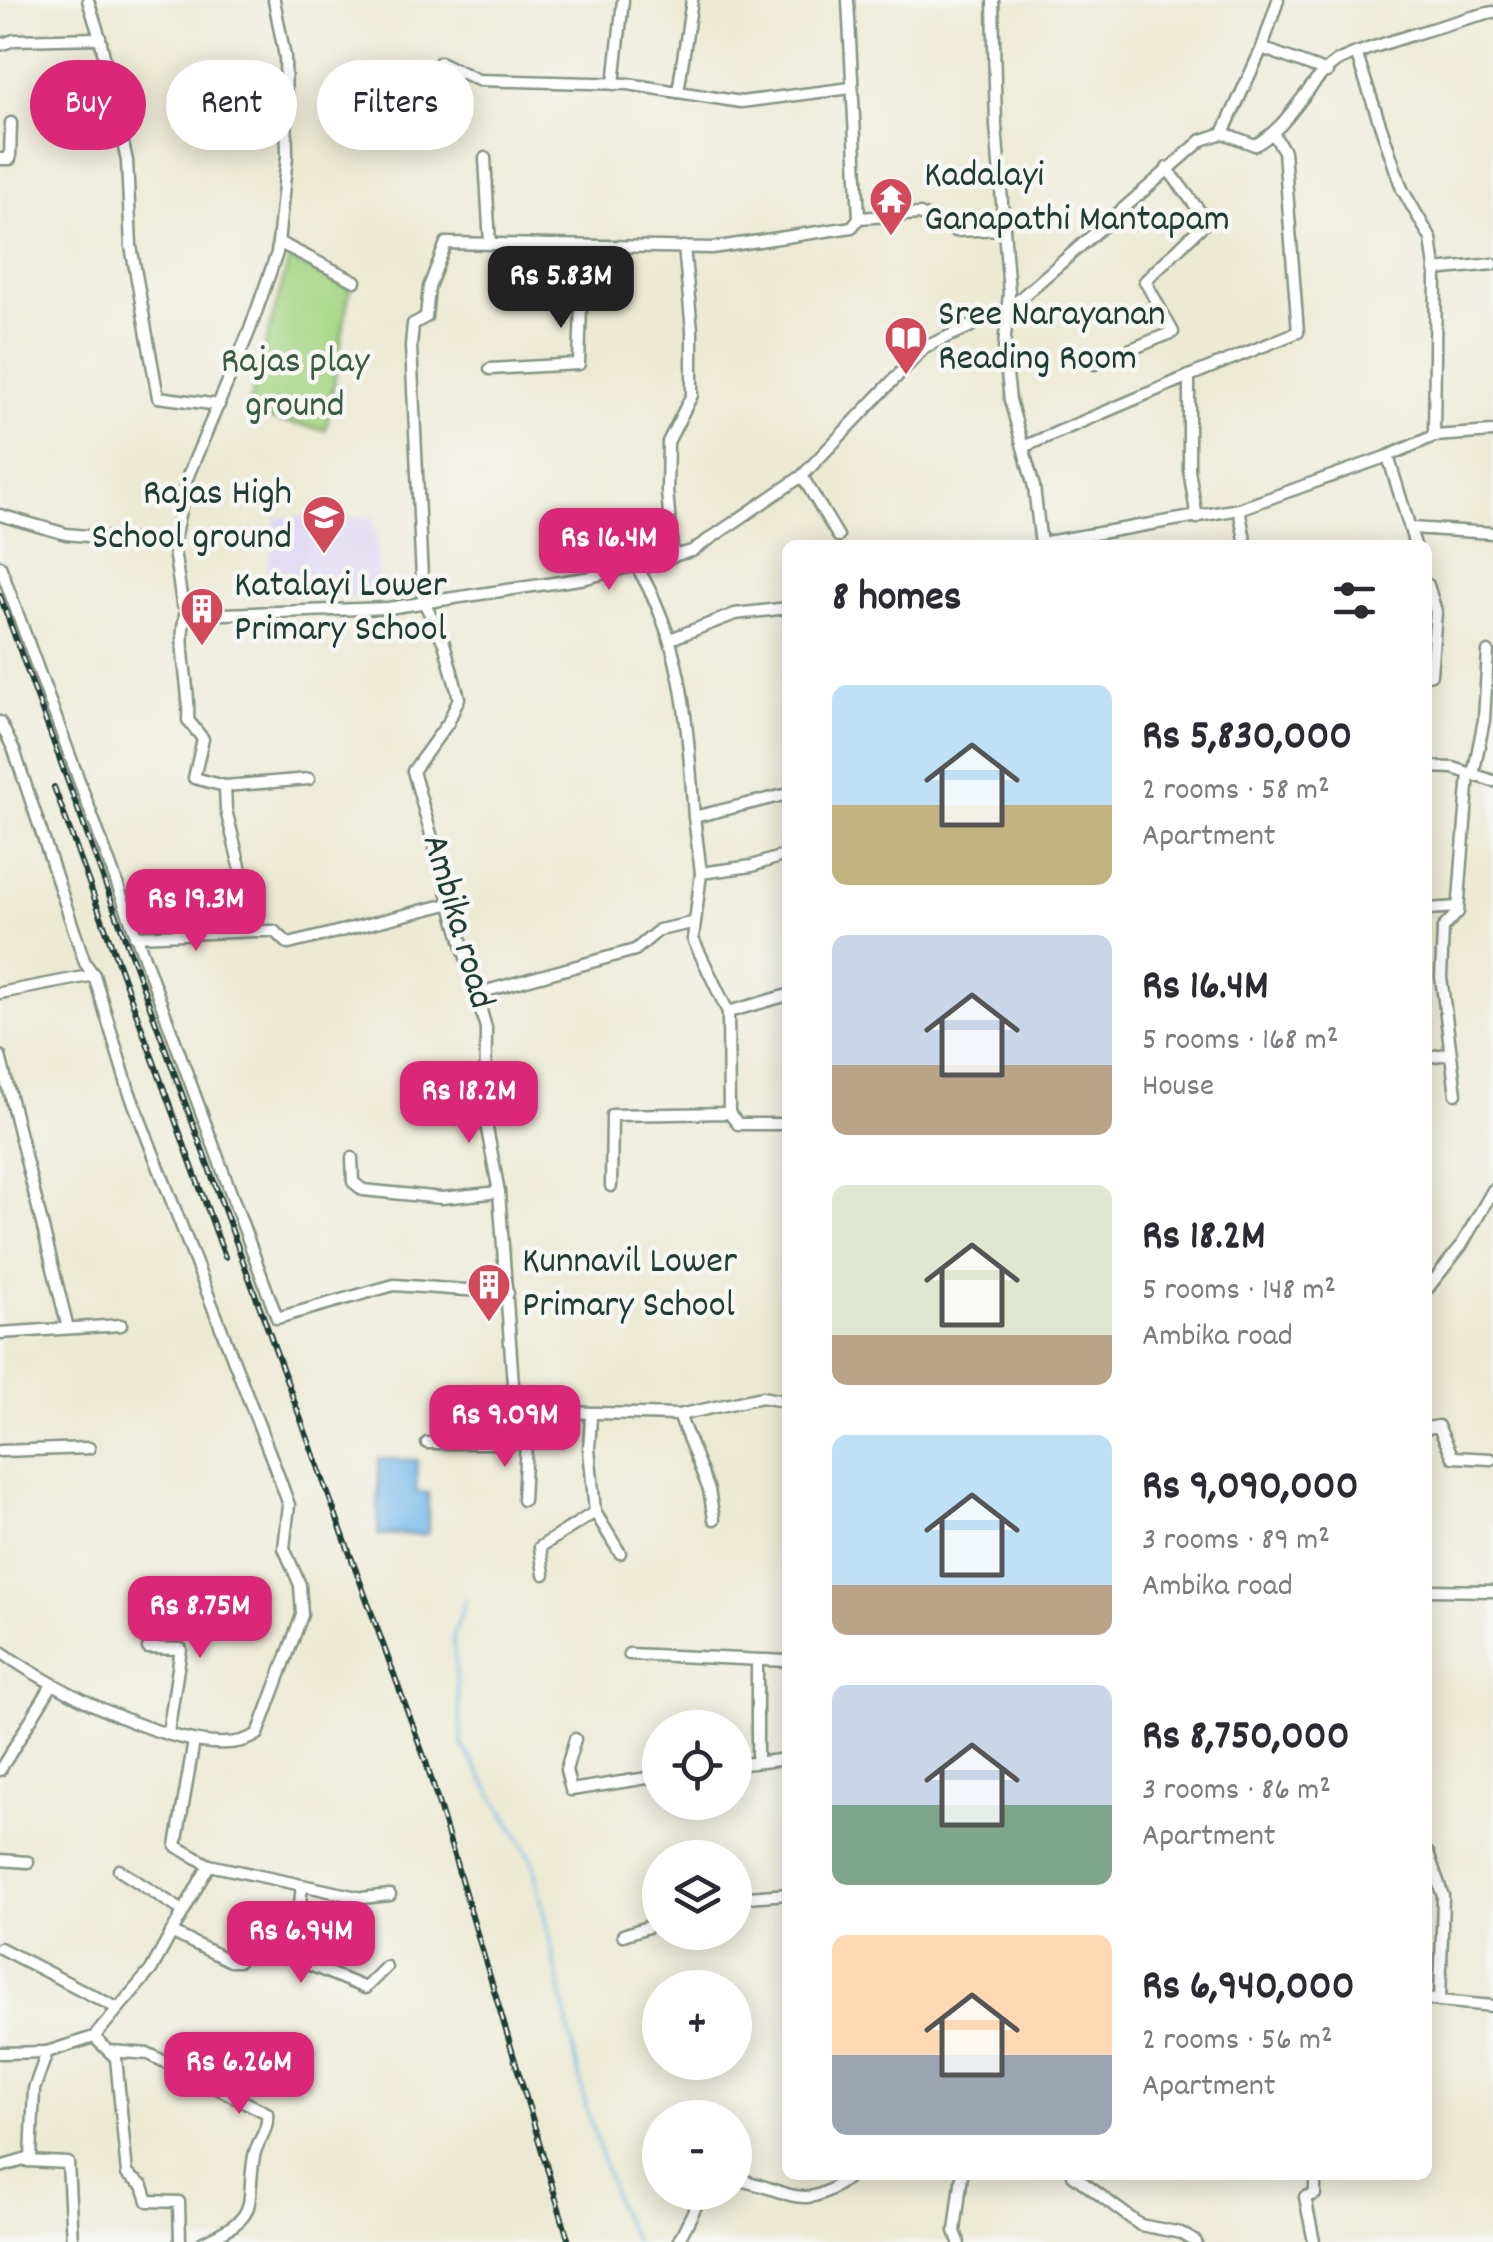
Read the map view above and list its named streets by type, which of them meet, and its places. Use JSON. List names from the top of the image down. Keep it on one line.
{"streets":{"street":["Ambika road"]},"parks":["Rajas play ground"],"places":{"temple":["Kadalayi Ganapathi Mantapam"],"library":["Sree Narayanan Reading Room"],"school or university":["Rajas High School ground"],"building":["Katalayi Lower Primary School","Kunnavil Lower Primary School"]},"page":{"chip":["Buy","Rent","Filters"],"price":["Rs 5.83M","Rs 16.4M","Rs 19.3M","Rs 18.2M","Rs 9.09M","Rs 8.75M","Rs 6.94M","Rs 6.26M"],"heading":"8 homes","list":[{"name":"Rs 5,830,000","note":"2 rooms · 58 m² · Apartment"},{"name":"Rs 16.4M","note":"5 rooms · 168 m² · House"},{"name":"Rs 18.2M","note":"5 rooms · 148 m² · Ambika road"},{"name":"Rs 9,090,000","note":"3 rooms · 89 m² · Ambika road"},{"name":"Rs 8,750,000","note":"3 rooms · 86 m² · Apartment"},{"name":"Rs 6,940,000","note":"2 rooms · 56 m² · Apartment"}],"map_buttons":["+","−"]}}
